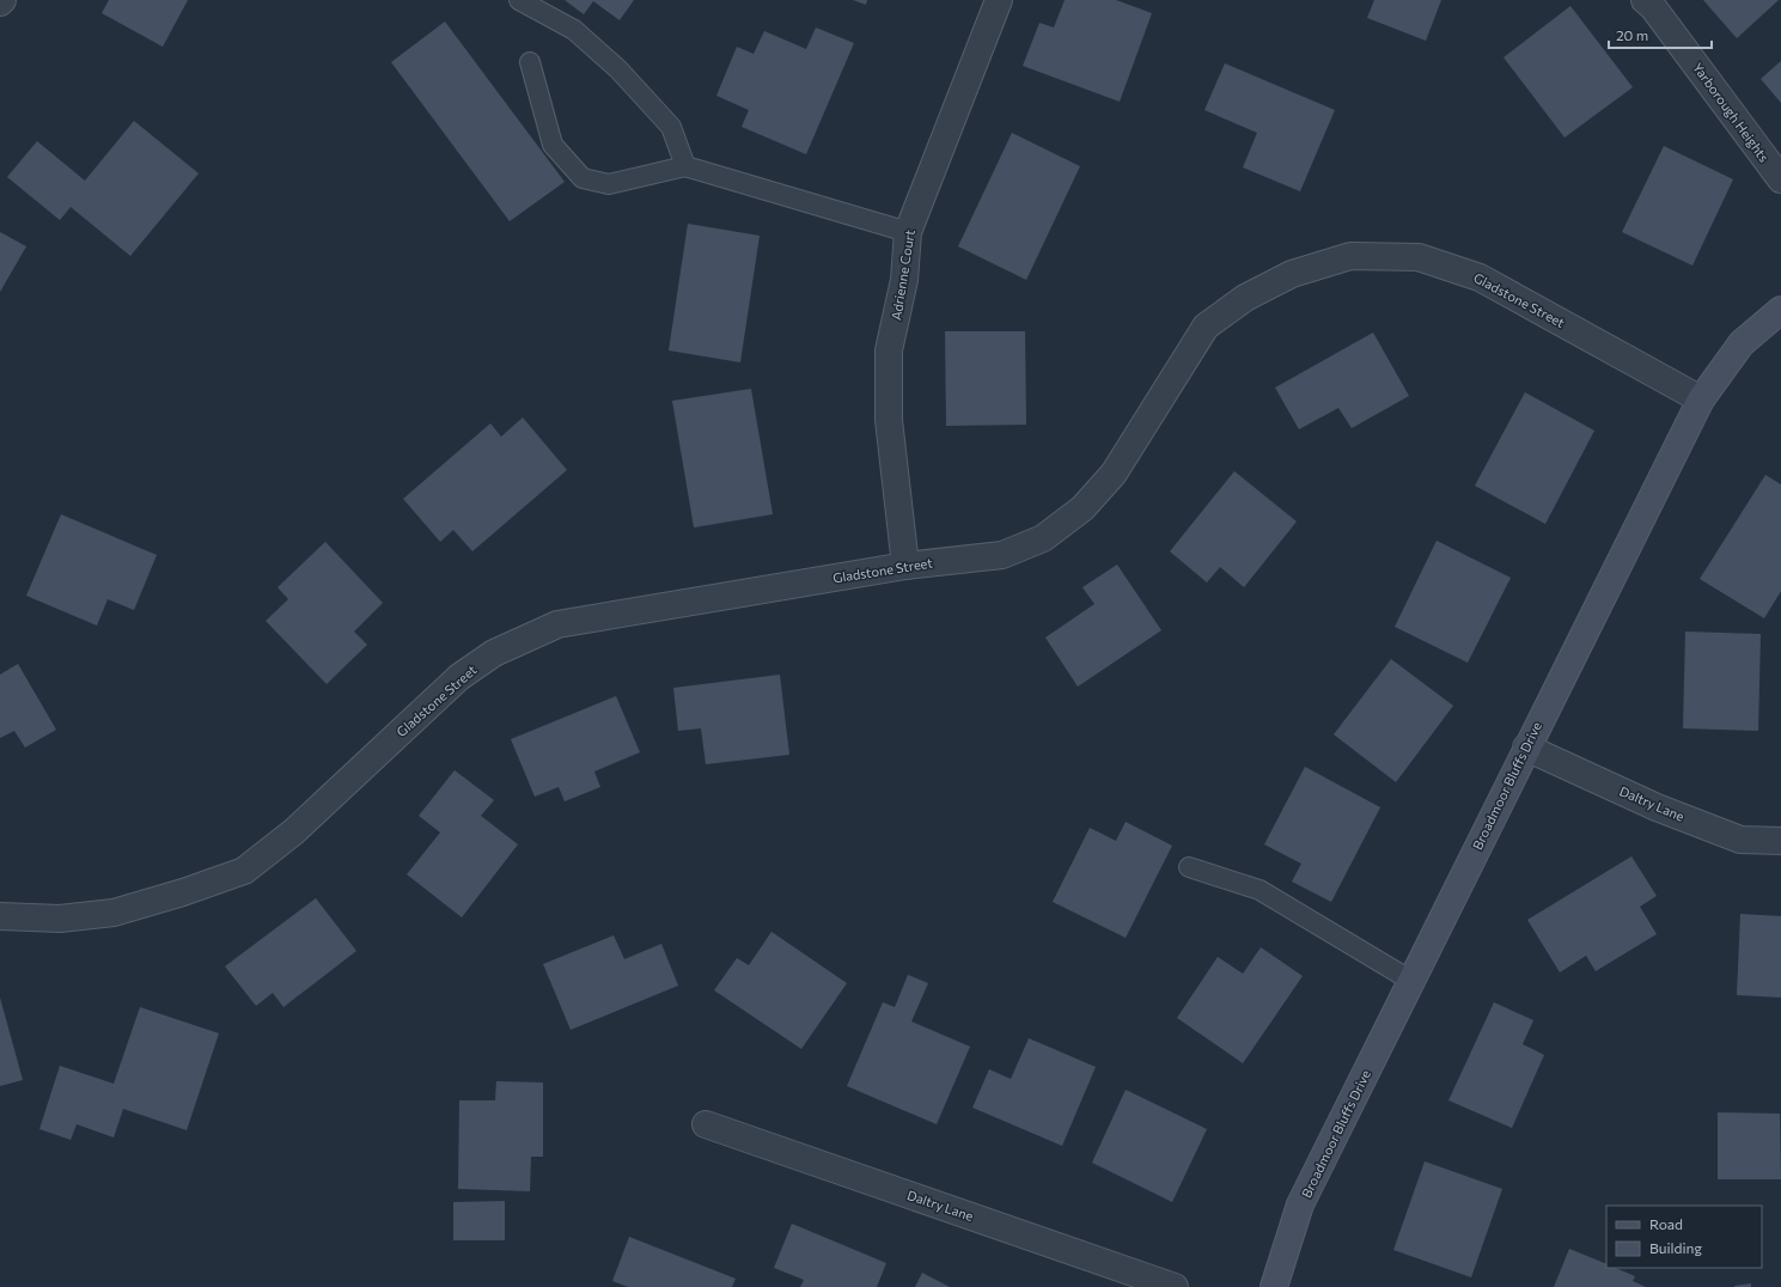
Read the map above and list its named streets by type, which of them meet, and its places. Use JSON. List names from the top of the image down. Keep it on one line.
{"streets":{"street":["Yarborough Heights","Adrienne Court","Gladstone Street","Broadmoor Bluffs Drive","Daltry Lane"]},"crossings":[["Adrienne Court","Gladstone Street"],["Gladstone Street","Broadmoor Bluffs Drive"],["Broadmoor Bluffs Drive","Daltry Lane"]],"legend":["Road","Building"],"scale_bar":"20 m"}
